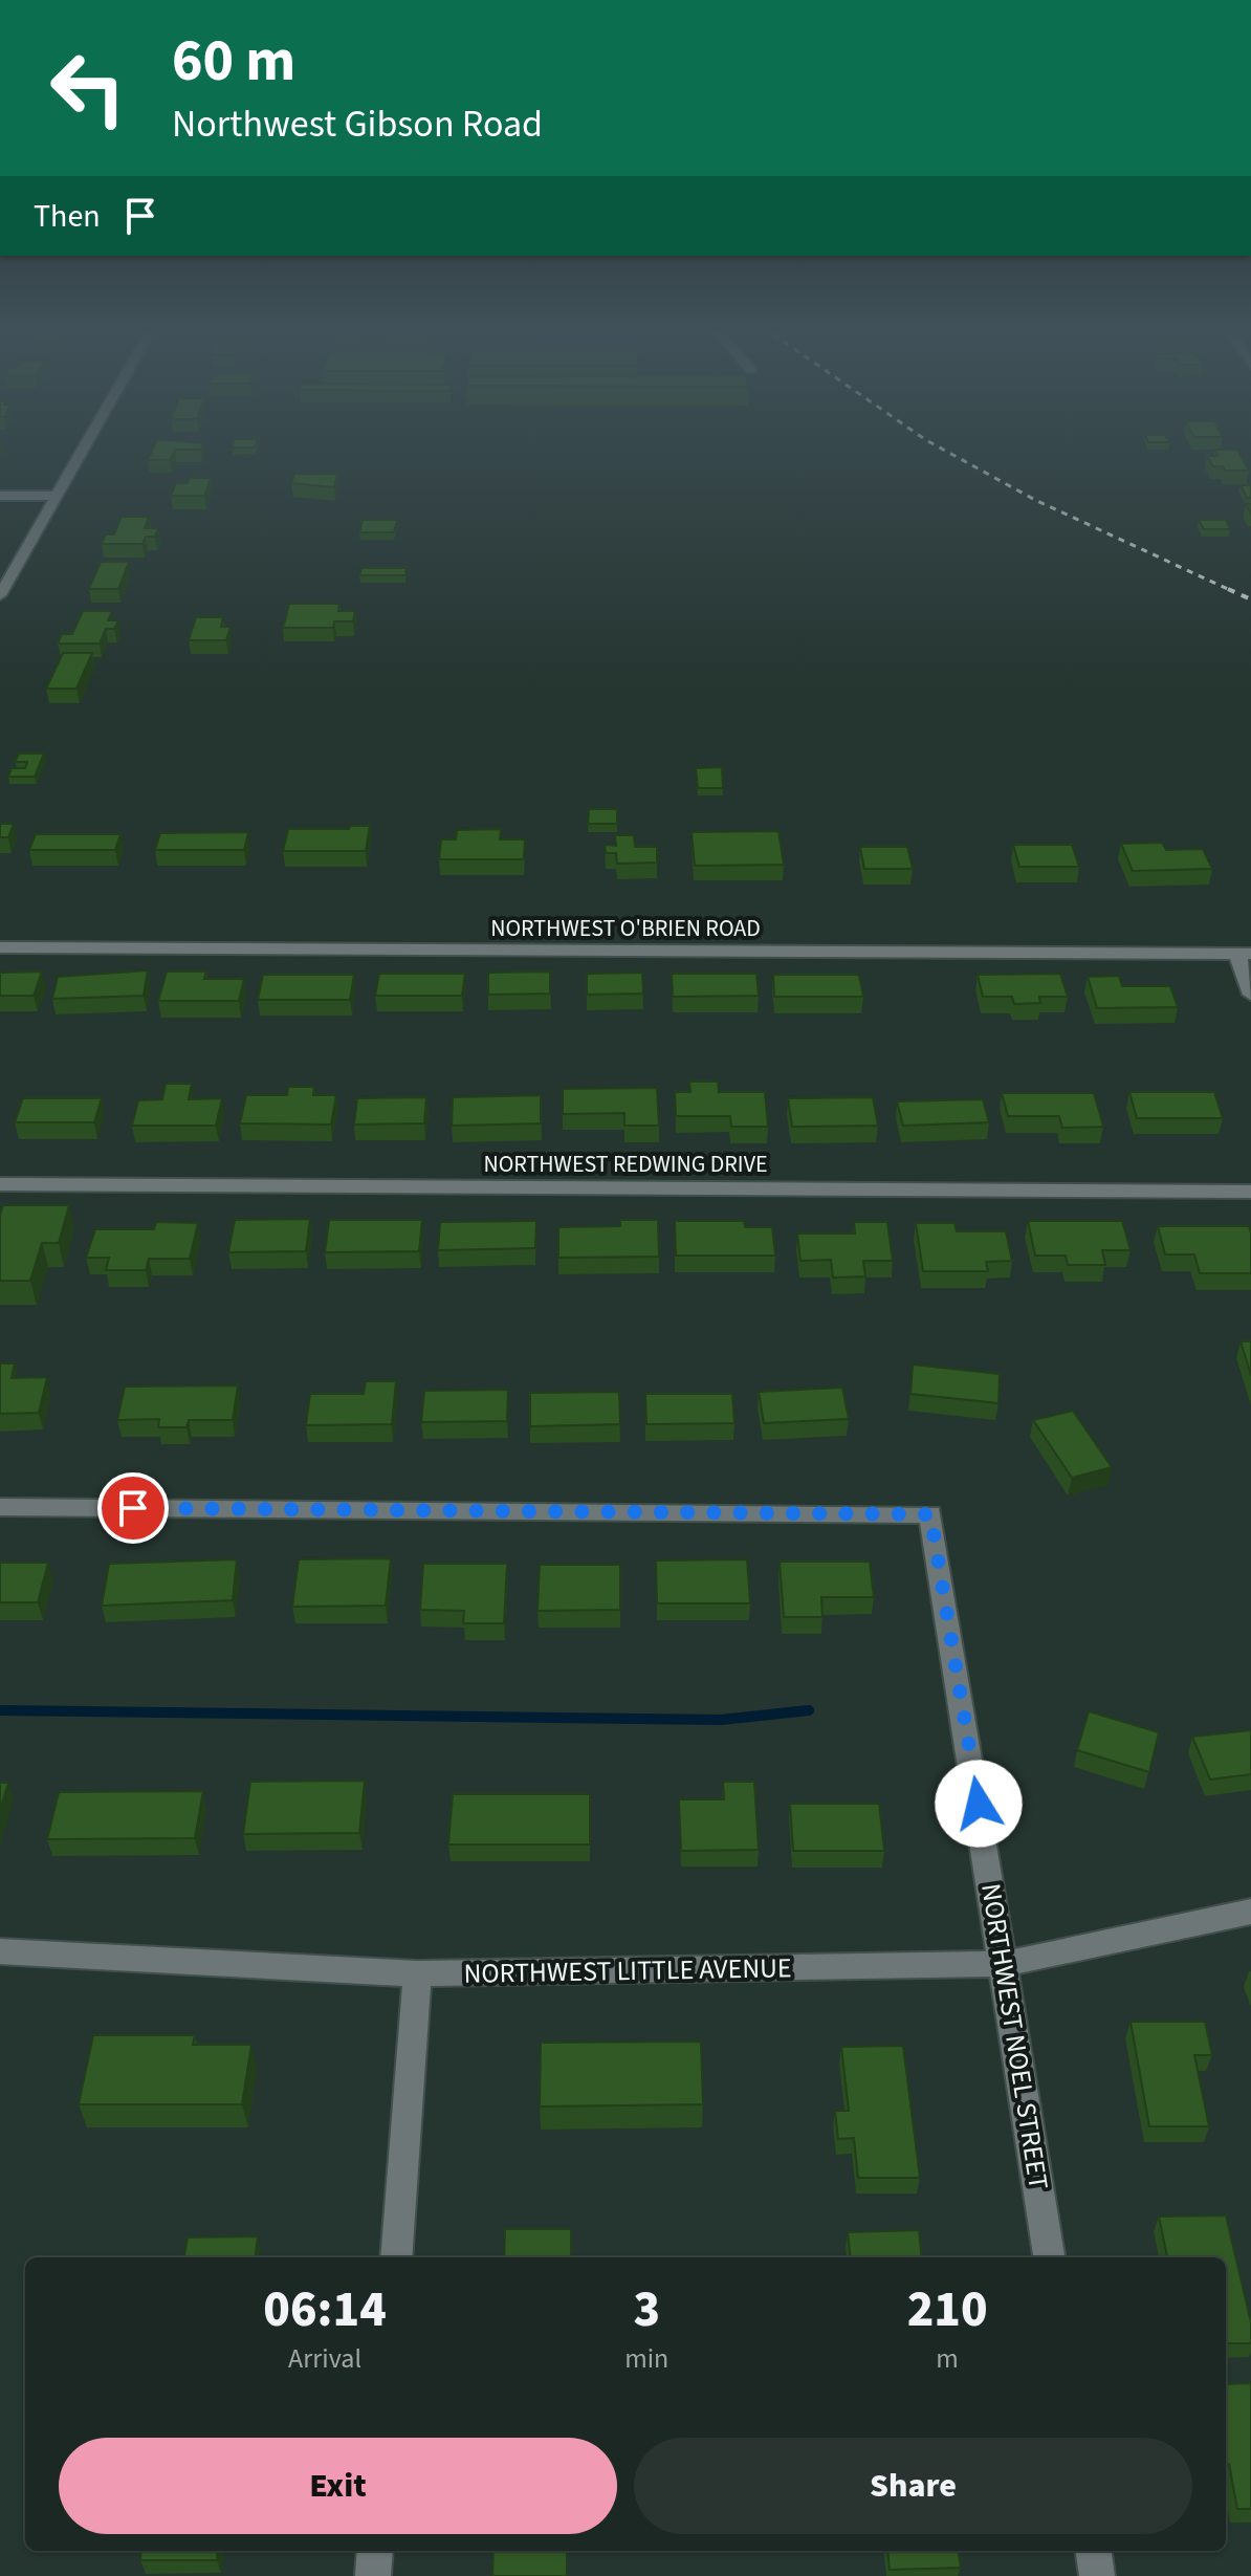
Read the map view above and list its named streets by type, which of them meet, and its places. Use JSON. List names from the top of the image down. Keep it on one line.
{"streets":{"street":["NORTHWEST O'BRIEN ROAD","NORTHWEST REDWING DRIVE","NORTHWEST LITTLE AVENUE","NORTHWEST NOEL STREET"]},"crossings":[["NORTHWEST LITTLE AVENUE","NORTHWEST NOEL STREET"]],"page":{"turn":["60 m","Northwest Gibson Road"],"then":"Then","eta":["06:14","Arrival","3","min","210","m"],"buttons":["Exit","Share"]}}
